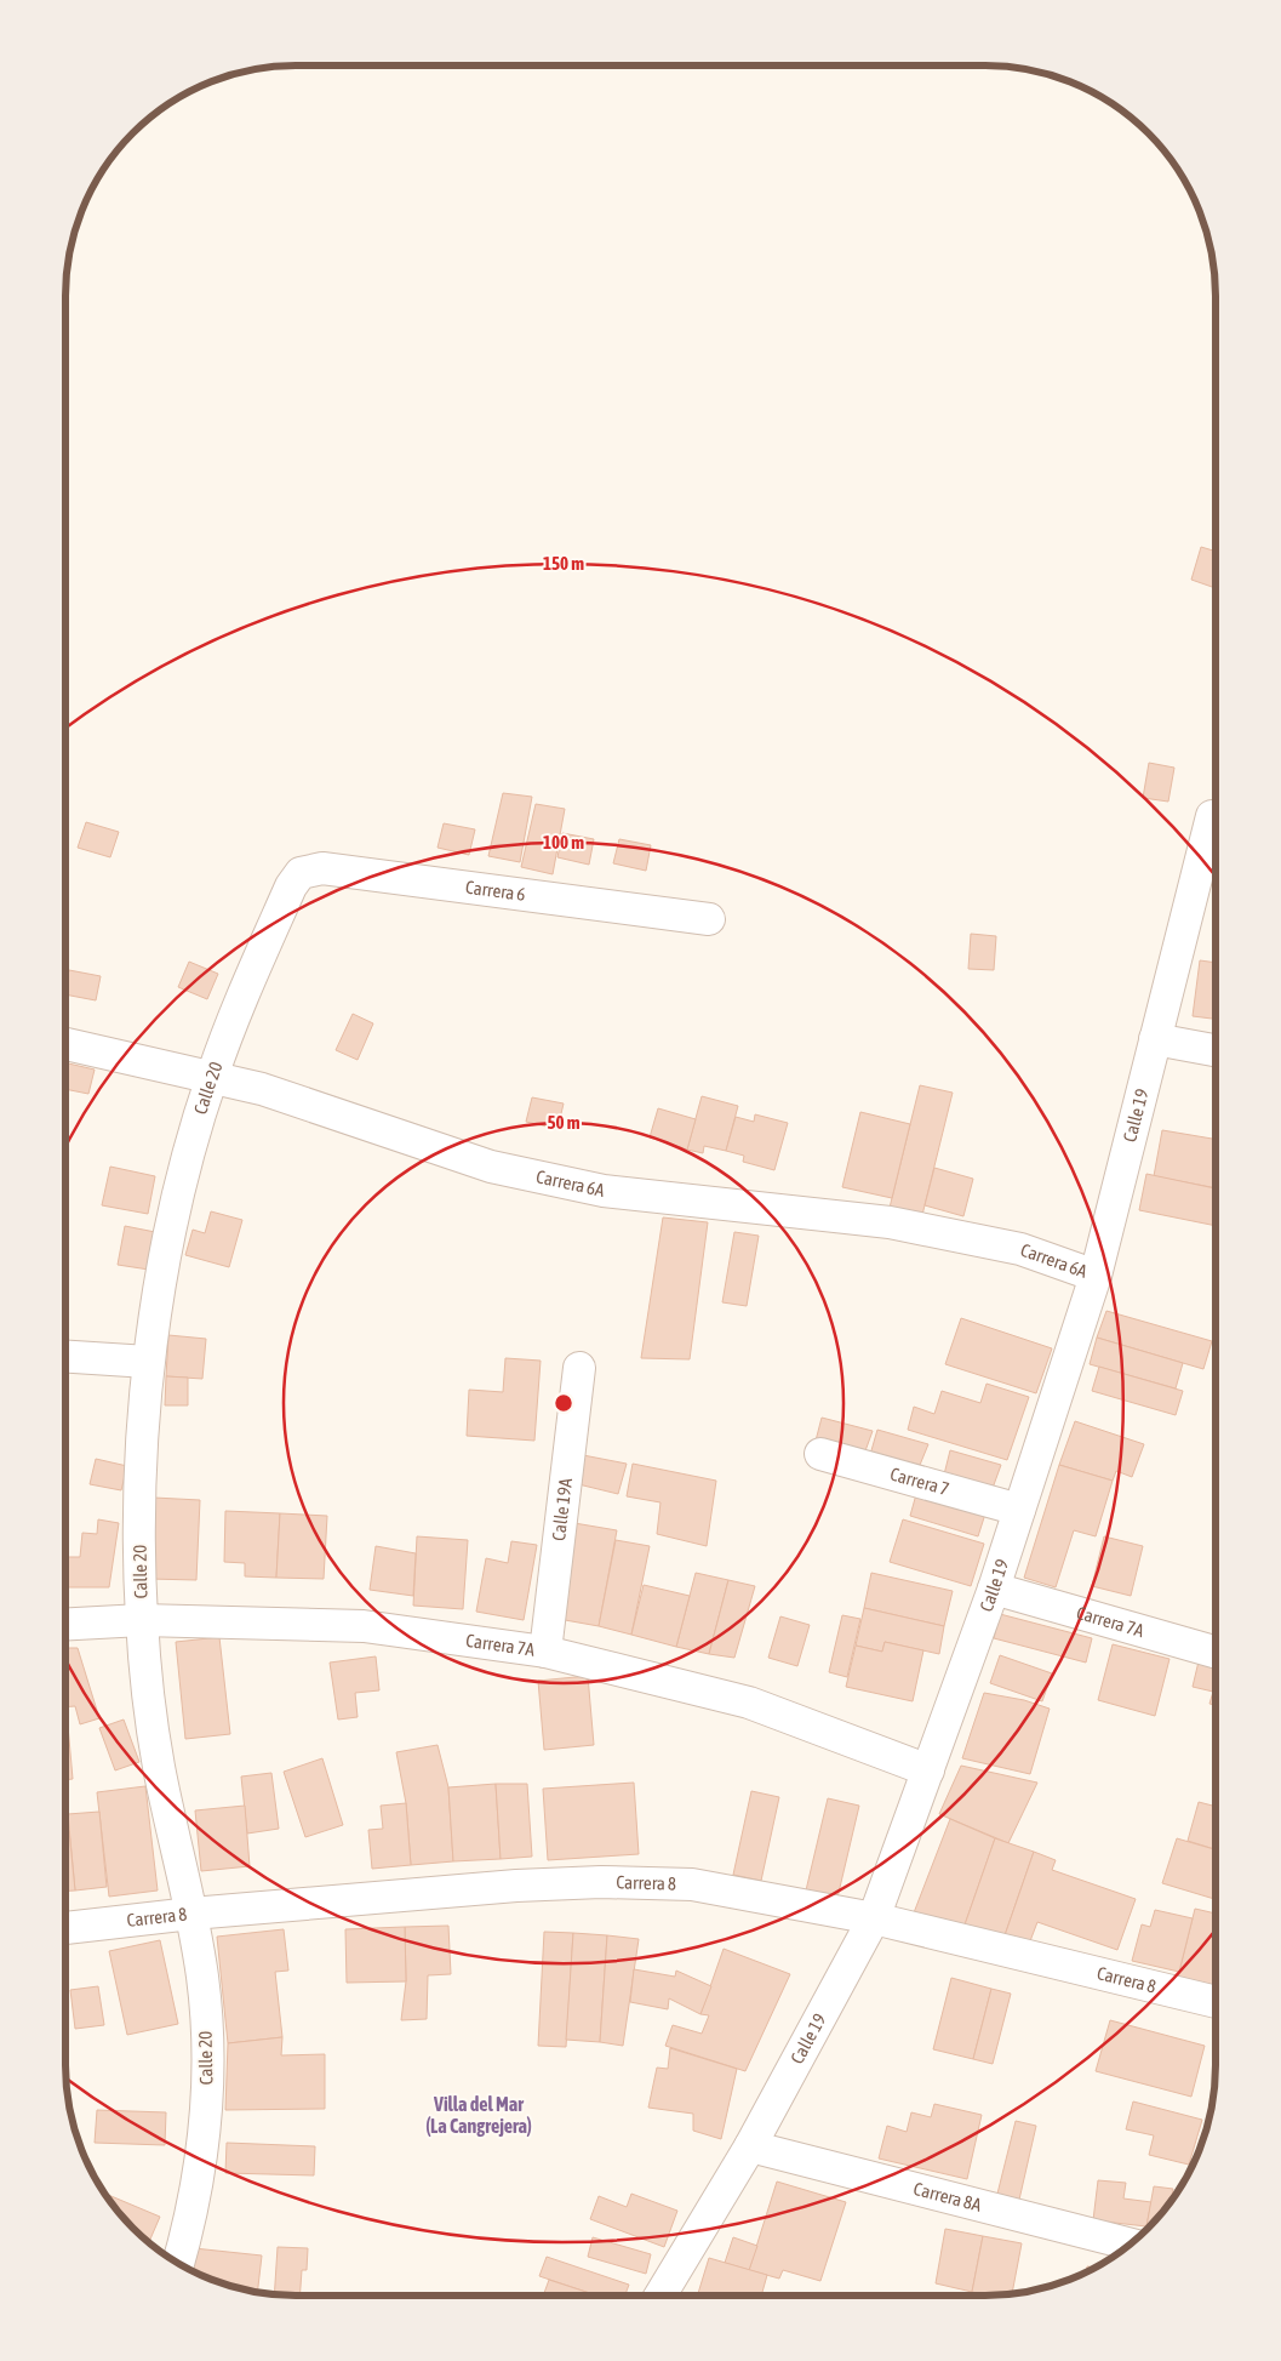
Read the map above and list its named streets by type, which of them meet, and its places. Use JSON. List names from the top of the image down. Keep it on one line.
{"streets":{"street":["Carrera 6","Calle 20","Calle 19","Carrera 6A","Carrera 7","Calle 19A","Carrera 7A","Carrera 8","Carrera 8A"]},"crossings":[["Carrera 6","Calle 20"],["Calle 20","Carrera 6A"],["Calle 20","Carrera 7A"],["Calle 20","Carrera 8"],["Calle 19","Carrera 6A"],["Calle 19","Carrera 7"],["Calle 19","Carrera 7A"],["Calle 19","Carrera 8"],["Calle 19","Carrera 8A"],["Calle 19A","Carrera 7A"]],"districts":["Villa del Mar (La Cangrejera)"],"rings":["150 m","100 m","50 m"]}
